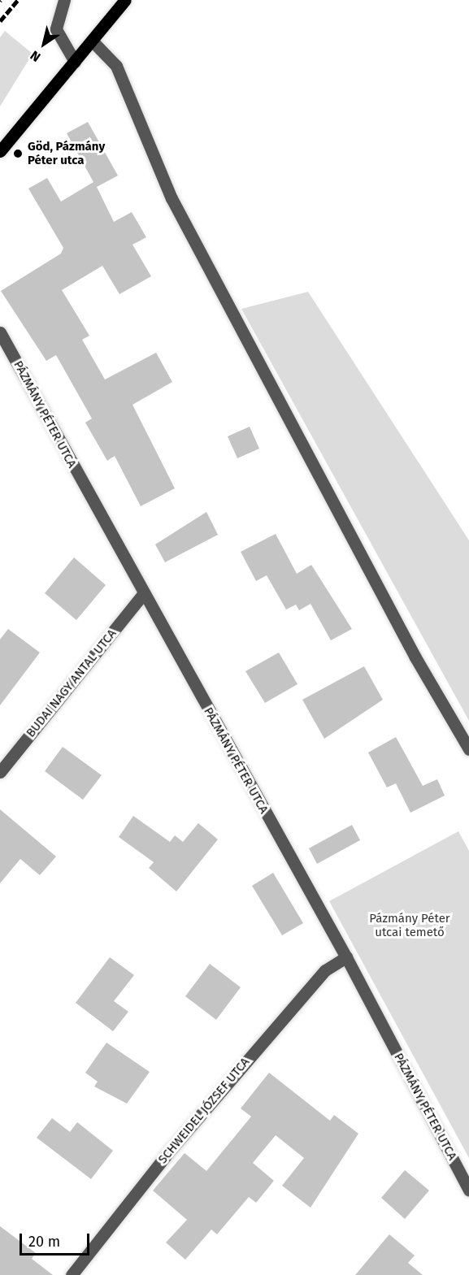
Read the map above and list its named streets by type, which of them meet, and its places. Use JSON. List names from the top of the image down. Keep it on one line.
{"streets":{"street":["PÁZMÁNY PÉTER UTCA","BUDAI NAGY ANTAL UTCA","SCHWEIDEL JÓZSEF UTCA"]},"crossings":[["PÁZMÁNY PÉTER UTCA","BUDAI NAGY ANTAL UTCA"],["PÁZMÁNY PÉTER UTCA","SCHWEIDEL JÓZSEF UTCA"]],"parks":["Pázmány Péter utcai temető"],"places":["Göd, Pázmány Péter utca"],"scale_bar":"20 m","north":"bottom left"}
